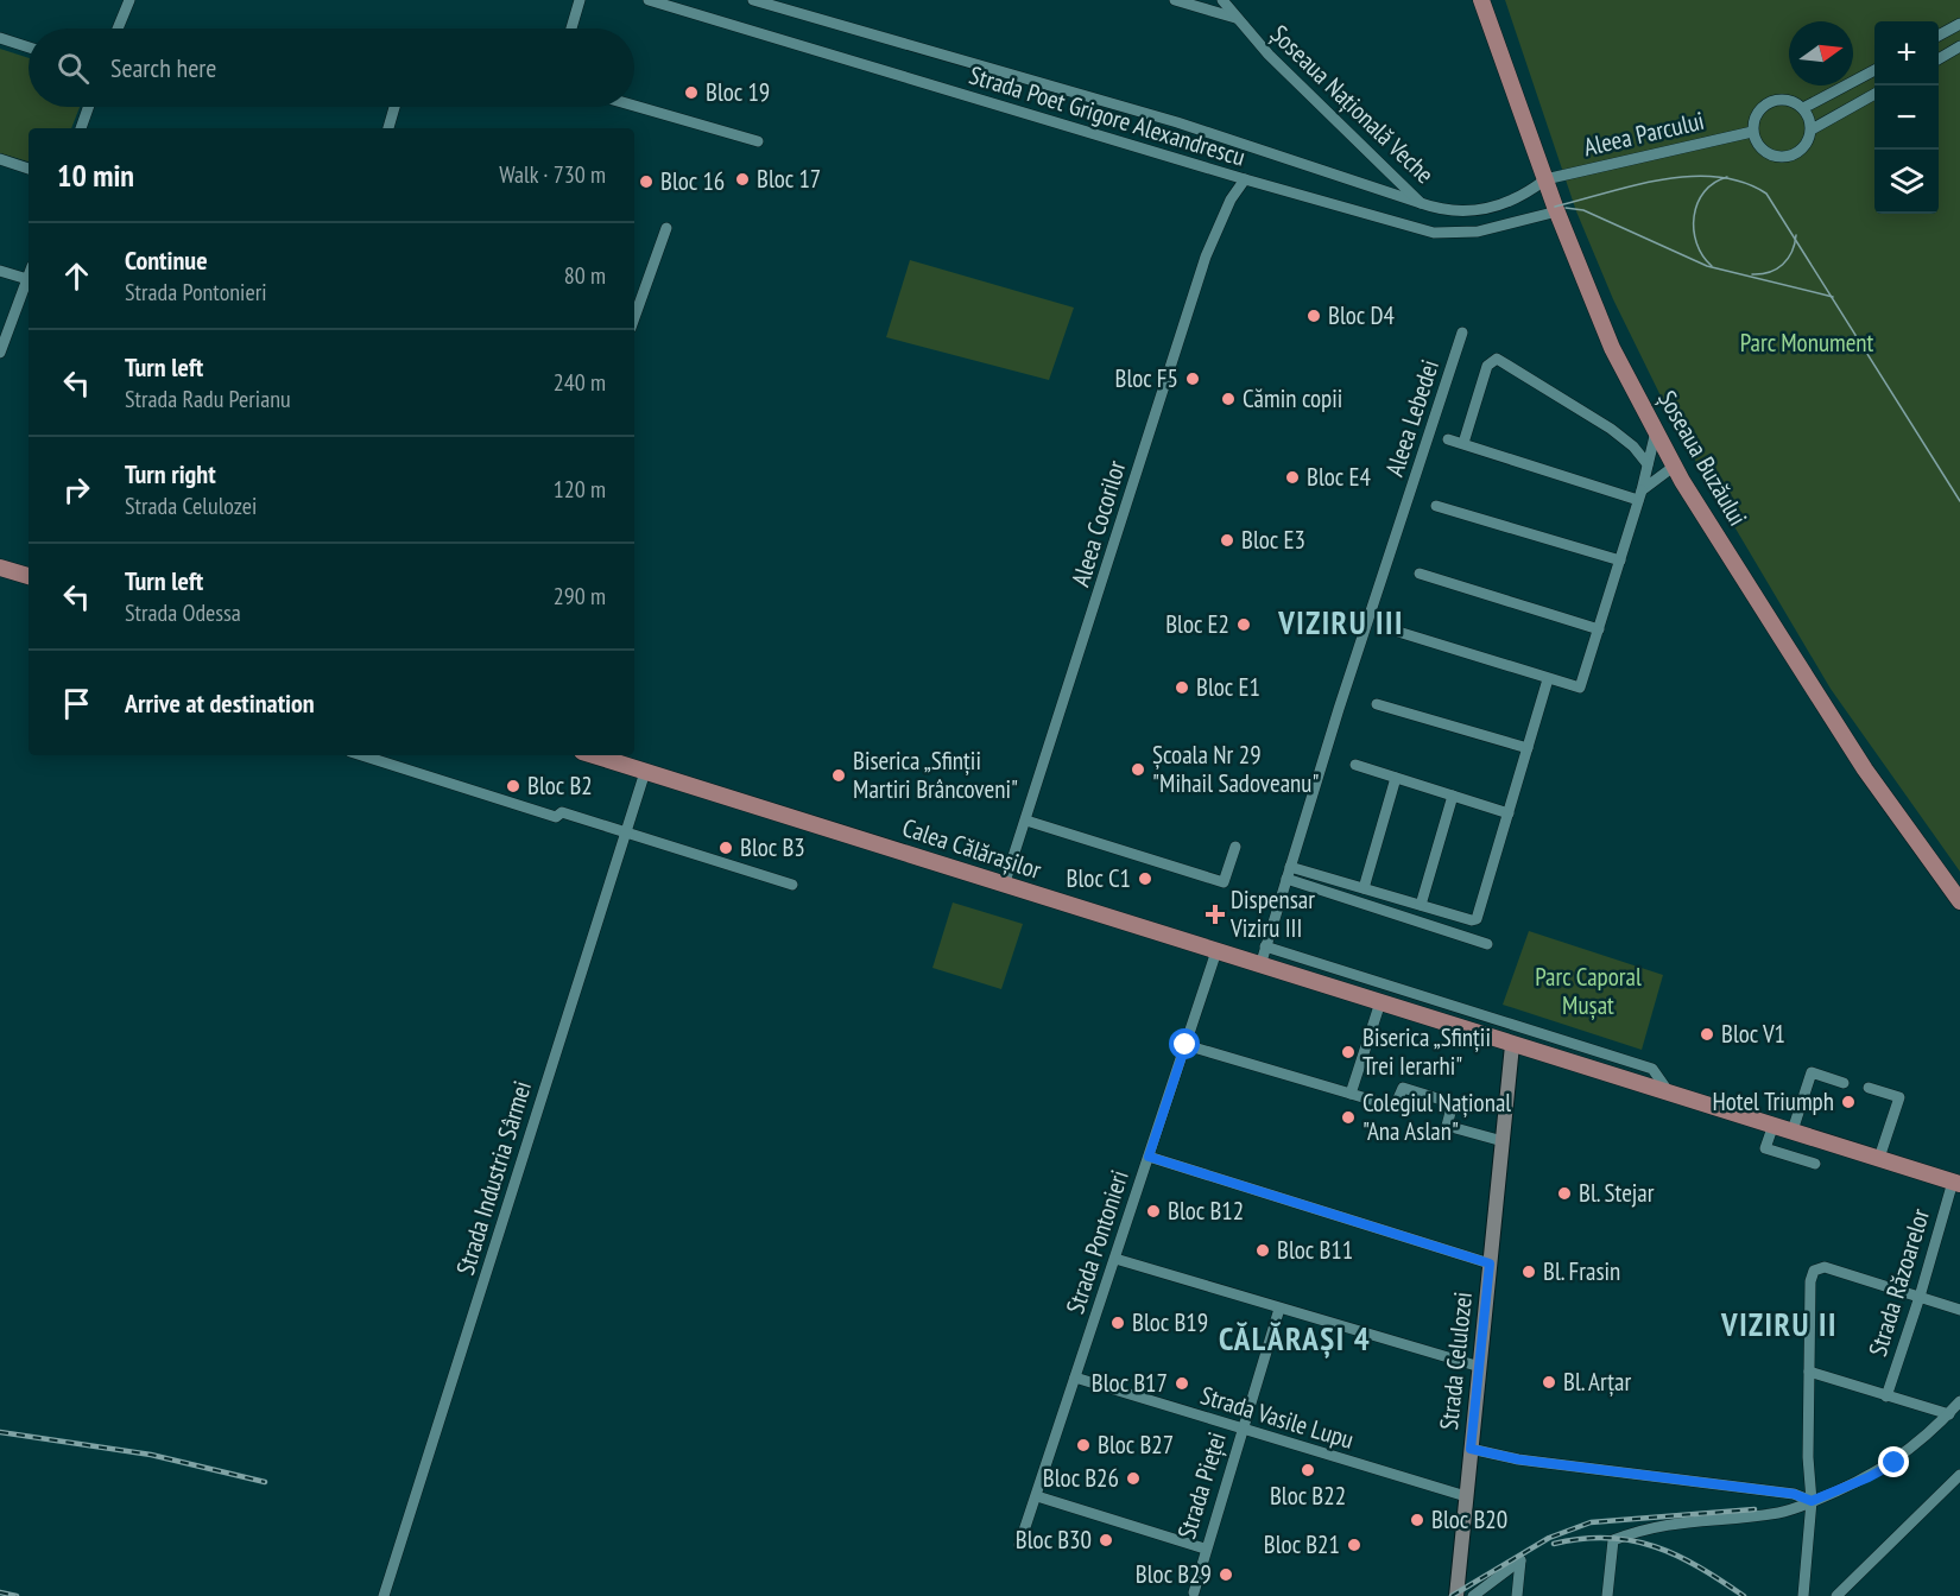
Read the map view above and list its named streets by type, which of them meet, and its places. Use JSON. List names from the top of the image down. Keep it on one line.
{"streets":{"main road":["Șoseaua Buzăului","Calea Călărașilor"],"street":["Șoseaua Națională Veche","Strada Poet Grigore Alexandrescu","Aleea Parcului","Aleea Lebedei","Aleea Cocorilor","Strada Industria Sârmei","Strada Pontonieri","Strada Răzoarelor","Strada Celulozei","Strada Vasile Lupu","Strada Pieței"]},"crossings":[["Șoseaua Națională Veche","Strada Poet Grigore Alexandrescu"],["Șoseaua Națională Veche","Aleea Parcului"],["Șoseaua Națională Veche","Șoseaua Buzăului"],["Strada Poet Grigore Alexandrescu","Șoseaua Buzăului"],["Strada Poet Grigore Alexandrescu","Aleea Cocorilor"],["Aleea Parcului","Șoseaua Buzăului"],["Aleea Lebedei","Calea Călărașilor"],["Aleea Cocorilor","Calea Călărașilor"],["Calea Călărașilor","Strada Industria Sârmei"],["Calea Călărașilor","Strada Pontonieri"],["Calea Călărașilor","Strada Răzoarelor"],["Calea Călărașilor","Strada Celulozei"],["Strada Pontonieri","Strada Vasile Lupu"],["Strada Celulozei","Strada Vasile Lupu"],["Strada Vasile Lupu","Strada Pieței"]],"districts":["VIZIRU III","VIZIRU II","CĂLĂRAȘI 4"],"parks":["Parc Monument","Parc Caporal Mușat"],"places":{"other":["Bloc 19","Bloc 17","Bloc 16","Bloc D4","Bloc F5","Cămin copii","Bloc E4","Bloc E3","Bloc E2","Bloc E1","Școala Nr 29 \"Mihail Sadoveanu\"","Biserica „Sfinții Martiri Brâncoveni\"","Bloc B2","Bloc B3","Bloc C1","Bloc V1","Biserica „Sfinții Trei Ierarhi\"","Hotel Triumph","Colegiul Național \"Ana Aslan\"","Bl. Stejar","Bloc B12","Bloc B11","Bl. Frasin","Bloc B19","Bl. Arțar","Bloc B17","Bloc B27","Bloc B22","Bloc B26","Bloc B20","Bloc B30","Bloc B21","Bloc B29"],"health":["Dispensar Viziru III"]},"north":"right","page":{"map_buttons":["+","−"],"search":"Search here","heading":["10 min","Walk · 730 m"],"list":[["Continue","Strada Pontonieri","80 m"],["Turn left","Strada Radu Perianu","240 m"],["Turn right","Strada Celulozei","120 m"],["Turn left","Strada Odessa","290 m"],"Arrive at destination"]}}
